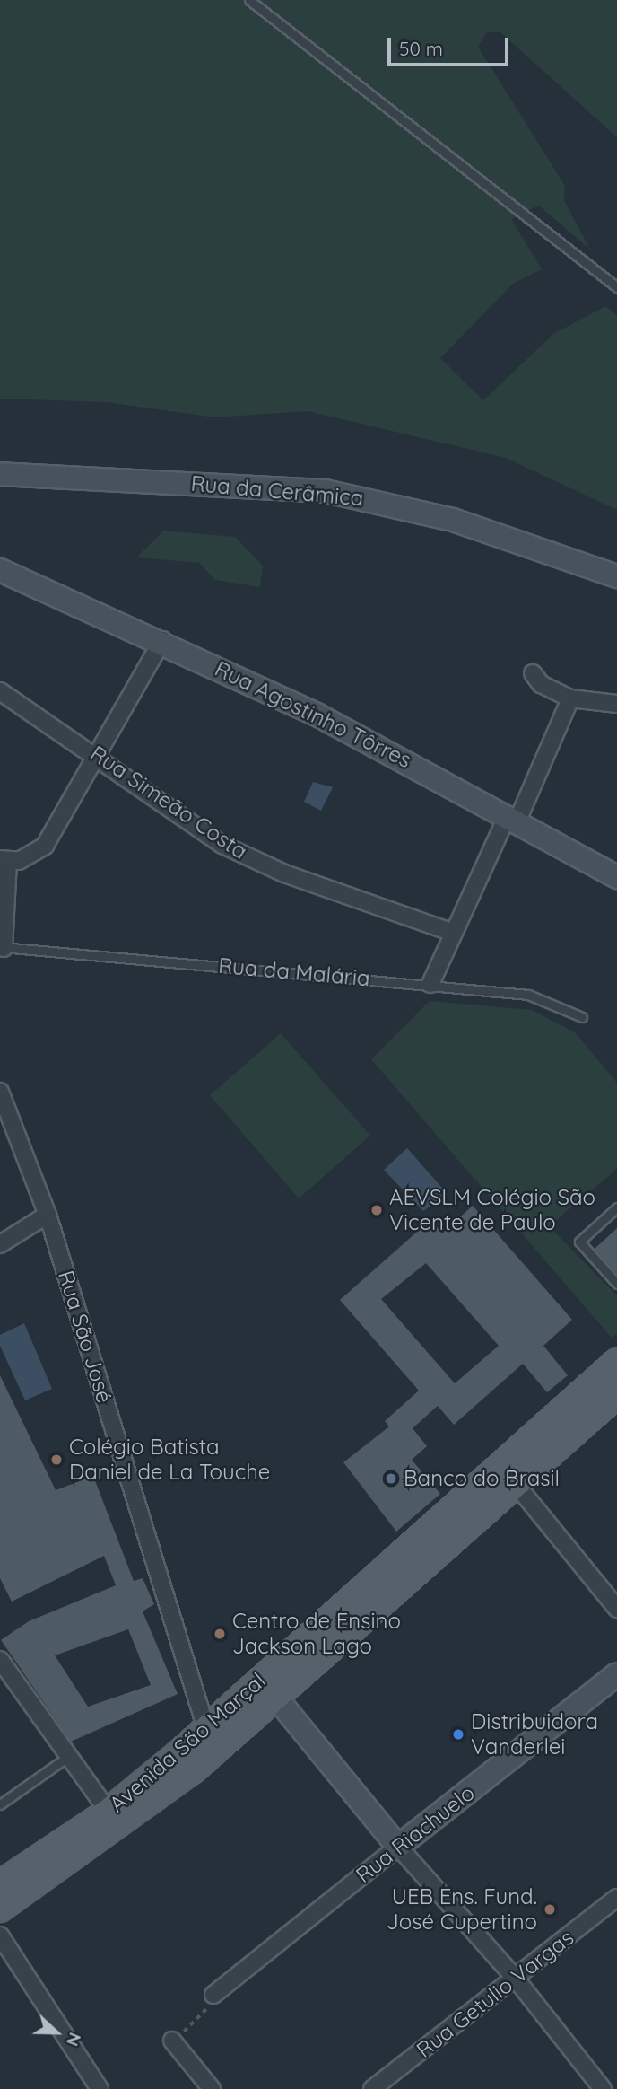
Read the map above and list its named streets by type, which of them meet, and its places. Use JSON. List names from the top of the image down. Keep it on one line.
{"streets":{"main road":["Avenida São Marçal"],"street":["Rua da Cerâmica","Rua Agostinho Tôrres","Rua Simeão Costa","Rua São José","Rua Riachuelo","Rua Getulio Vargas"],"lane":["Rua da Malária"]},"crossings":[["Rua São José","Avenida São Marçal"]],"places":["AEVSLM Colégio São Vicente de Paulo","Colégio Batista Daniel de La Touche","Banco do Brasil","Centro de Ensino Jackson Lago","Distribuidora Vanderlei","UEB Ens. Fund. José Cupertino"],"scale_bar":"50 m","north":"right"}
